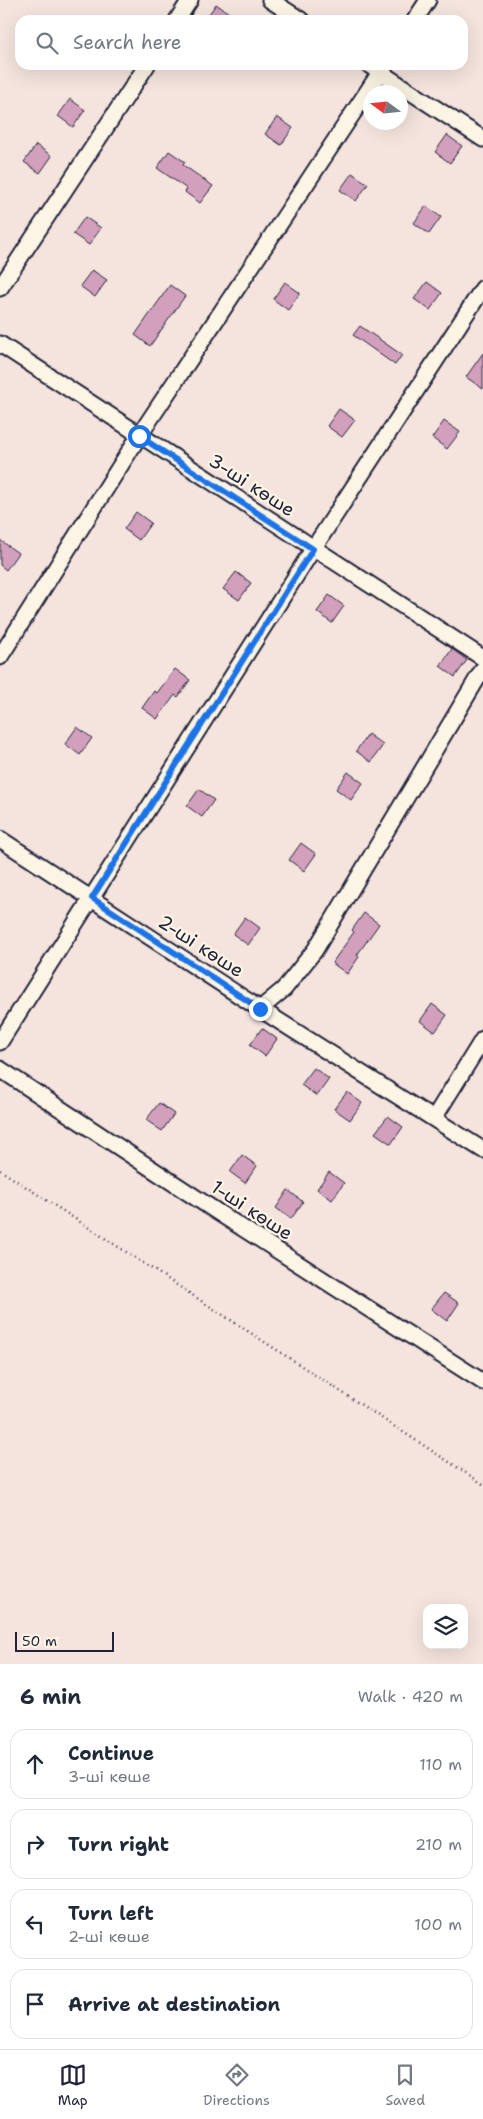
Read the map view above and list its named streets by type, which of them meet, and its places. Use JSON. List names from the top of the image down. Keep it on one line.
{"streets":{"lane":["3-ші көше","2-ші көше","1-ші көше"]},"scale_bar":"50 m","north":"left","page":{"search":"Search here","scale":"50 m","heading":["6 min","Walk · 420 m"],"list":[["Continue","3-ші көше","110 m"],["Turn right","210 m"],["Turn left","2-ші көше","100 m"],"Arrive at destination"],"nav":["Map","Directions","Saved"]}}
